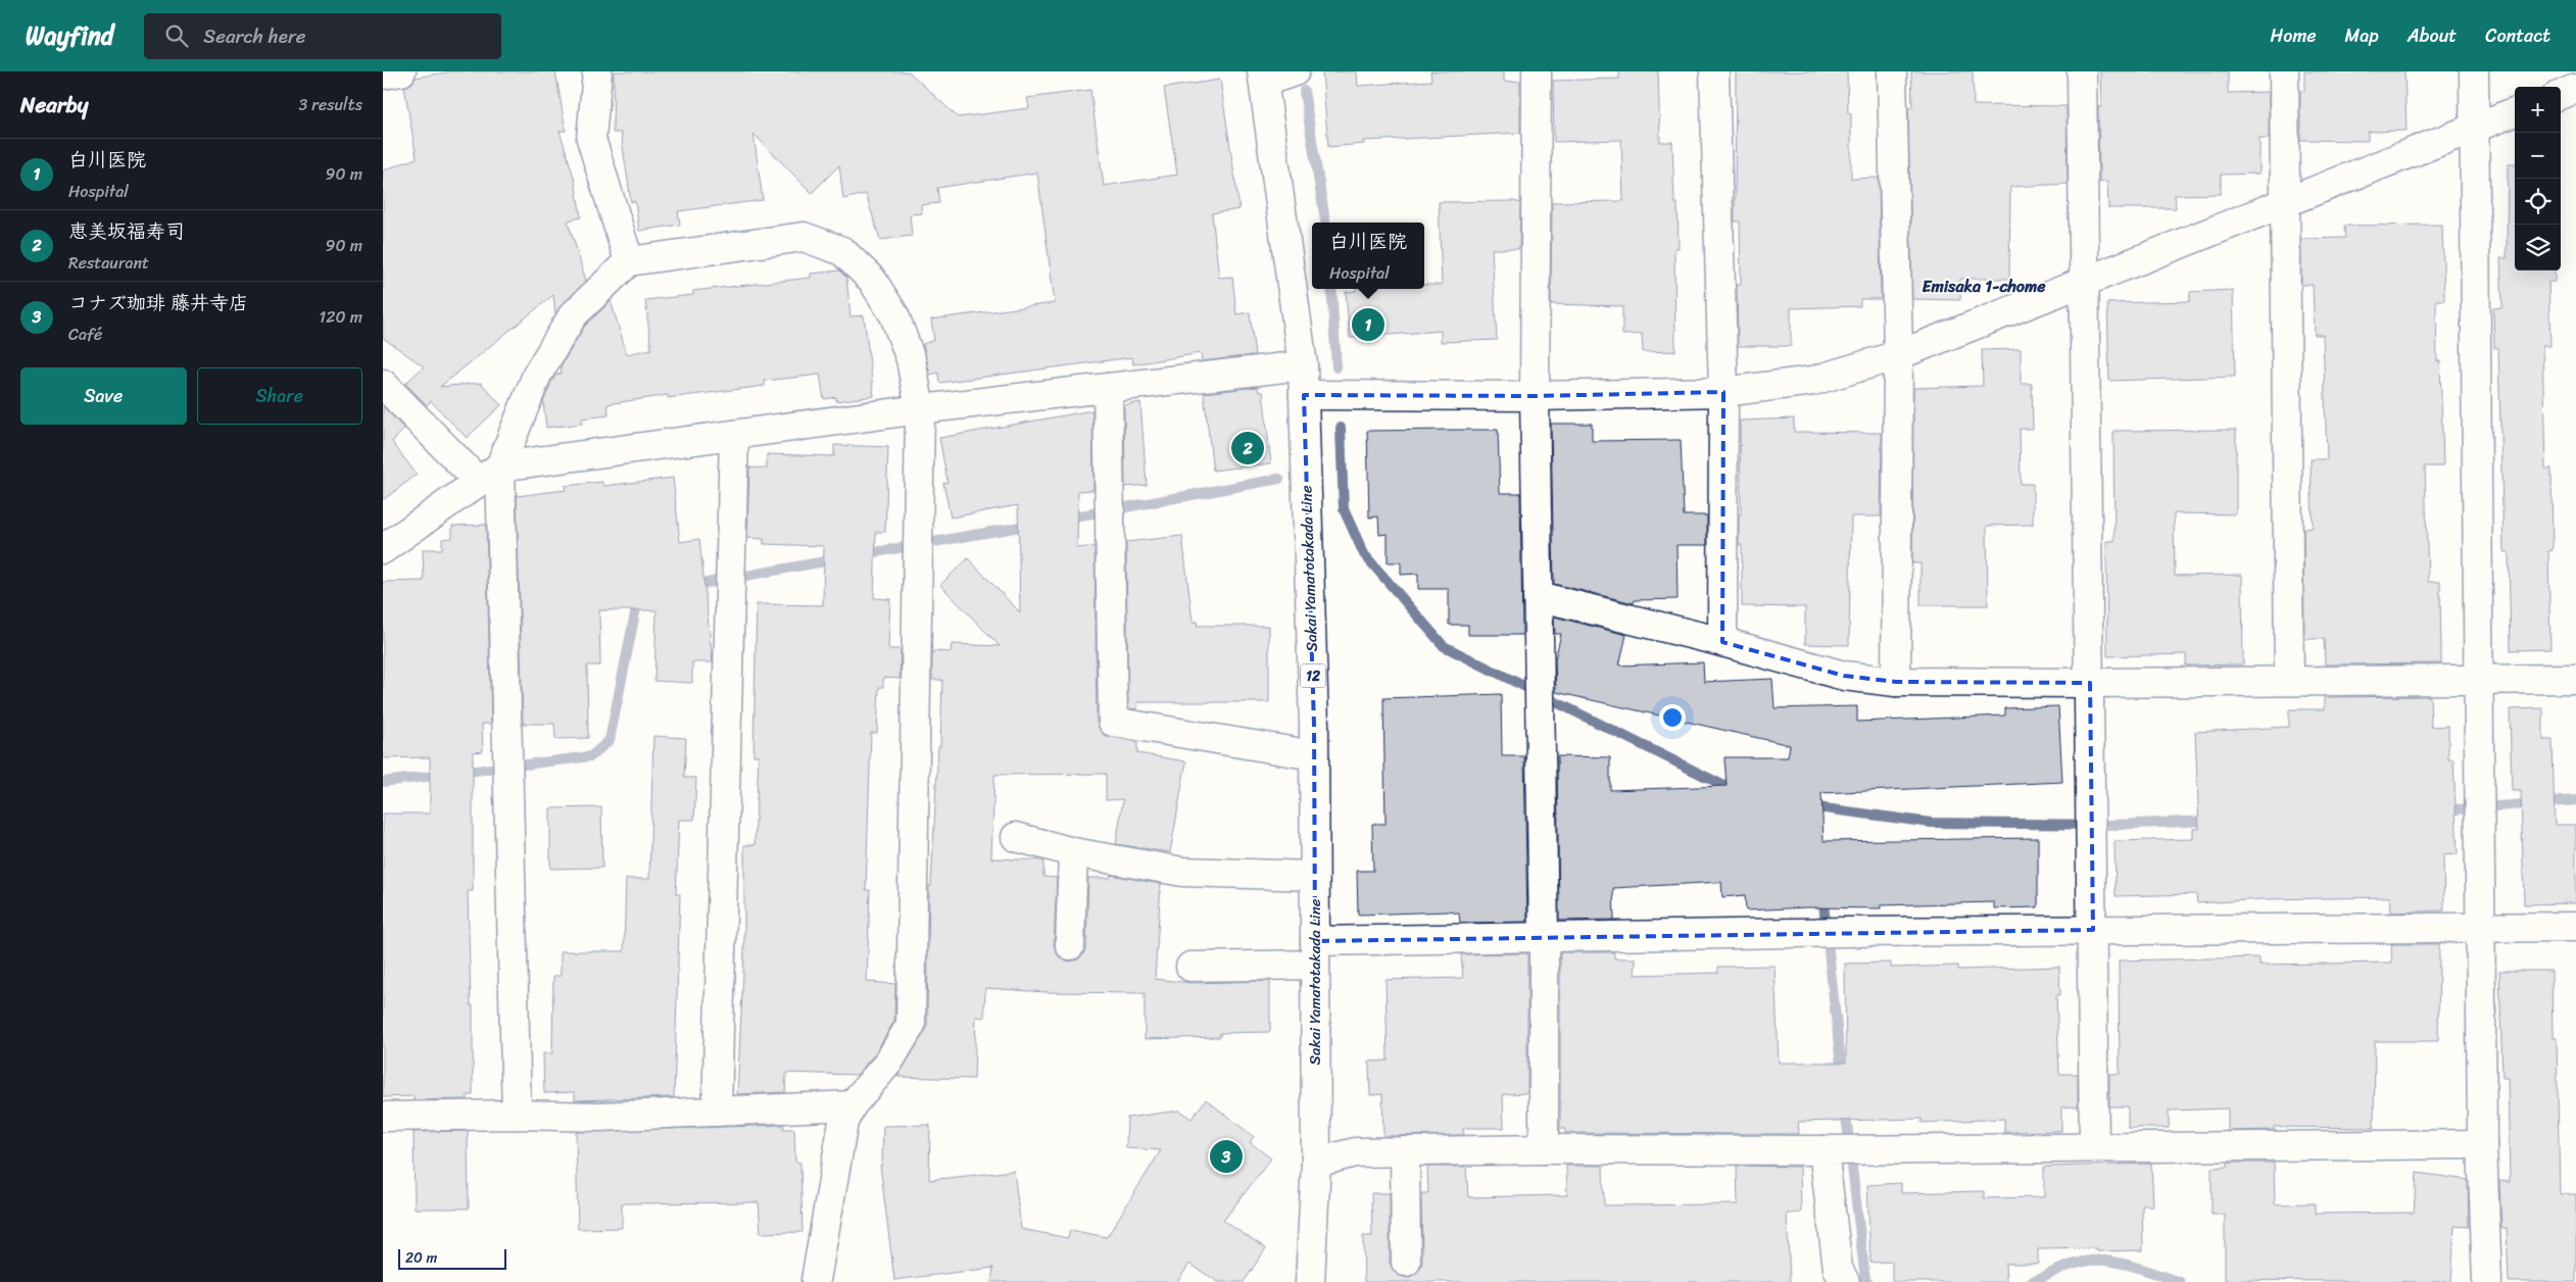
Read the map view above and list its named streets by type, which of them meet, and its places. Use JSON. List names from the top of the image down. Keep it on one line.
{"streets":{"street":["Sakai Yamatotakada Line","12"]},"districts":["Emisaka 1-chome"],"scale_bar":"20 m","page":{"header":"Wayfind","search":"Search here","nav":["Home","Map","About","Contact"],"heading":["Nearby","3 results"],"map_buttons":["+","−"],"list":[{"mark":"1","name":"白川医院","note":"Hospital","value":"90 m"},{"mark":"2","name":"恵美坂福寿司","note":"Restaurant","value":"90 m"},{"mark":"3","name":"コナズ珈琲 藤井寺店","note":"Café","value":"120 m"}],"popup":["白川医院","Hospital"],"pins":["1","2","3"],"buttons":["Save","Share"],"scale":"20 m"}}
